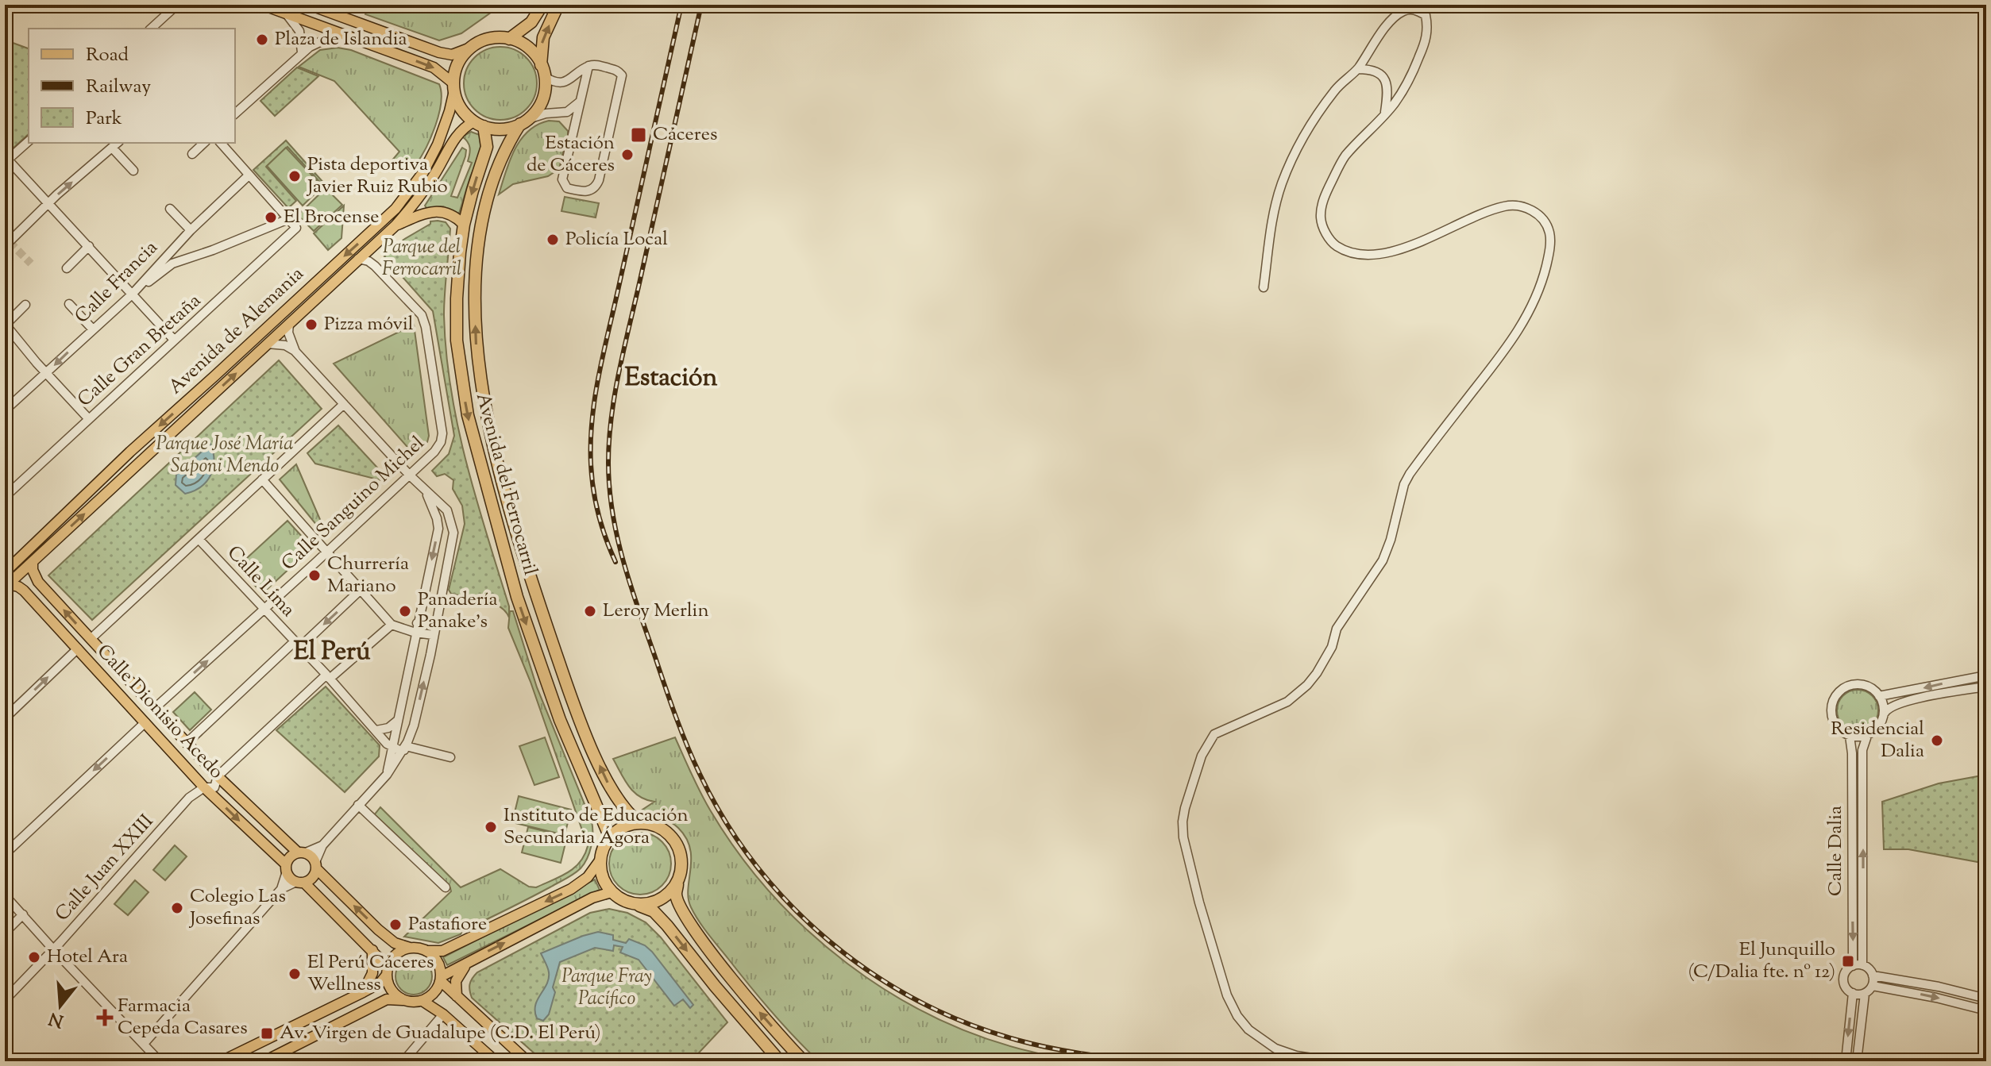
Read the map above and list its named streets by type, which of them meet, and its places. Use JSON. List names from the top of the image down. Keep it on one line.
{"streets":{"highway":["Avenida del Ferrocarril"],"main road":["Avenida de Alemania","Calle Dionisio Acedo"],"street":["Calle Francia","Calle Gran Bretaña","Calle Sanguino Michel","Calle Lima","Calle Dalia","Calle Juan XXIII"]},"crossings":[["Avenida de Alemania","Avenida del Ferrocarril"],["Avenida de Alemania","Calle Sanguino Michel"],["Avenida de Alemania","Calle Dionisio Acedo"],["Calle Sanguino Michel","Calle Lima"],["Calle Sanguino Michel","Calle Dionisio Acedo"],["Calle Lima","Calle Juan XXIII"],["Calle Dionisio Acedo","Calle Juan XXIII"]],"districts":["Estación","El Perú"],"parks":["Parque del Ferrocarril","Parque José María Saponi Mendo","Parque Fray Pacífico"],"places":{"other":["Plaza de Islandia","Estación de Cáceres","Pista deportiva Javier Ruiz Rubio","El Brocense","Policía Local","Pizza móvil","Churrería Mariano","Panadería Panake's","Leroy Merlin","Residencial Dalia","Instituto de Educación Secundaria Ágora","Colegio Las Josefinas","Pastafiore","Hotel Ara","El Perú Cáceres Wellness"],"transit":["Cáceres","El Junquillo (C/Dalia fte. nº 12)","Av. Virgen de Guadalupe (C.D. El Perú)"],"health":["Farmacia Cepeda Casares"]},"legend":["Road","Railway","Park"],"north":"bottom"}
